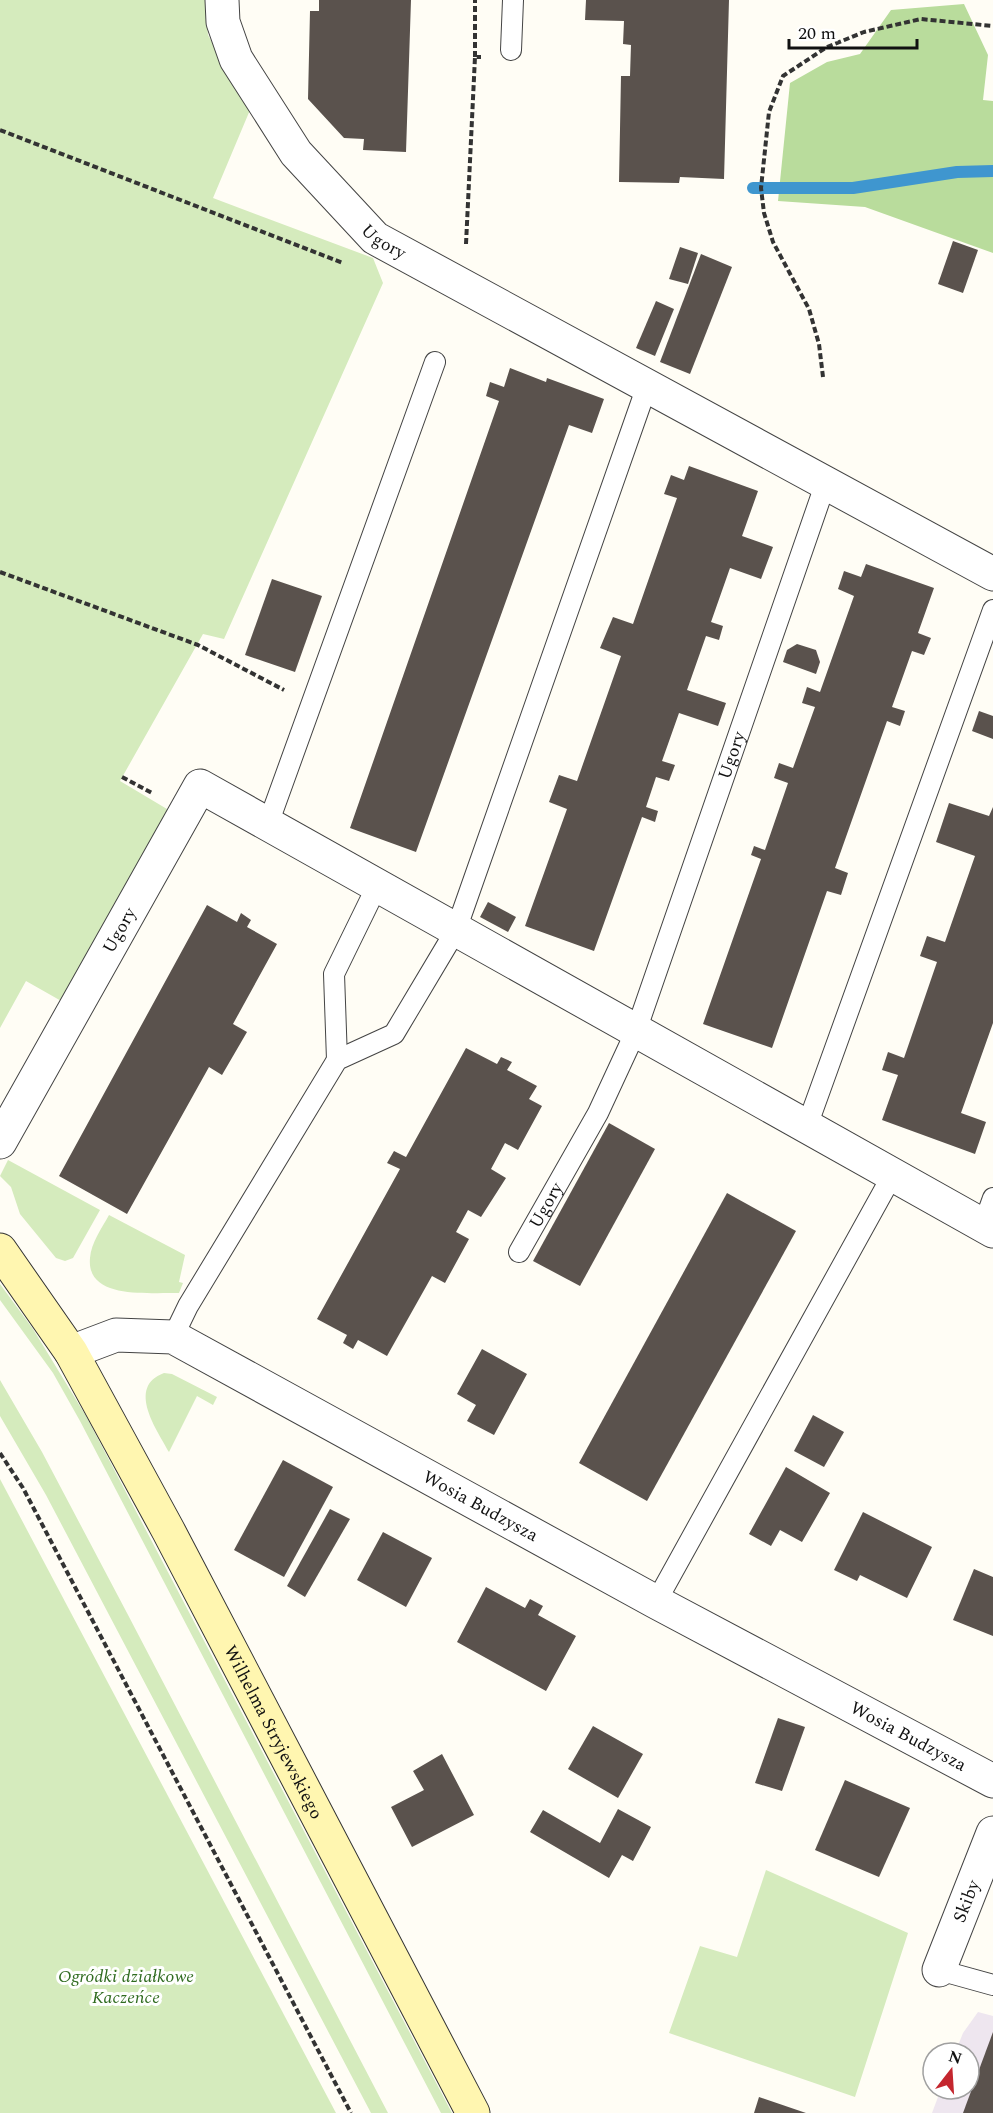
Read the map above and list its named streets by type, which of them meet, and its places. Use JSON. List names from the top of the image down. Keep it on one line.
{"streets":{"street":["Ugory","Wosia Budzysza","Wilhelma Stryjewskiego","Skiby"]},"crossings":[["Wosia Budzysza","Wilhelma Stryjewskiego"]],"parks":["Ogródki działkowe Kaczeńce"],"scale_bar":"20 m","north":"top"}
